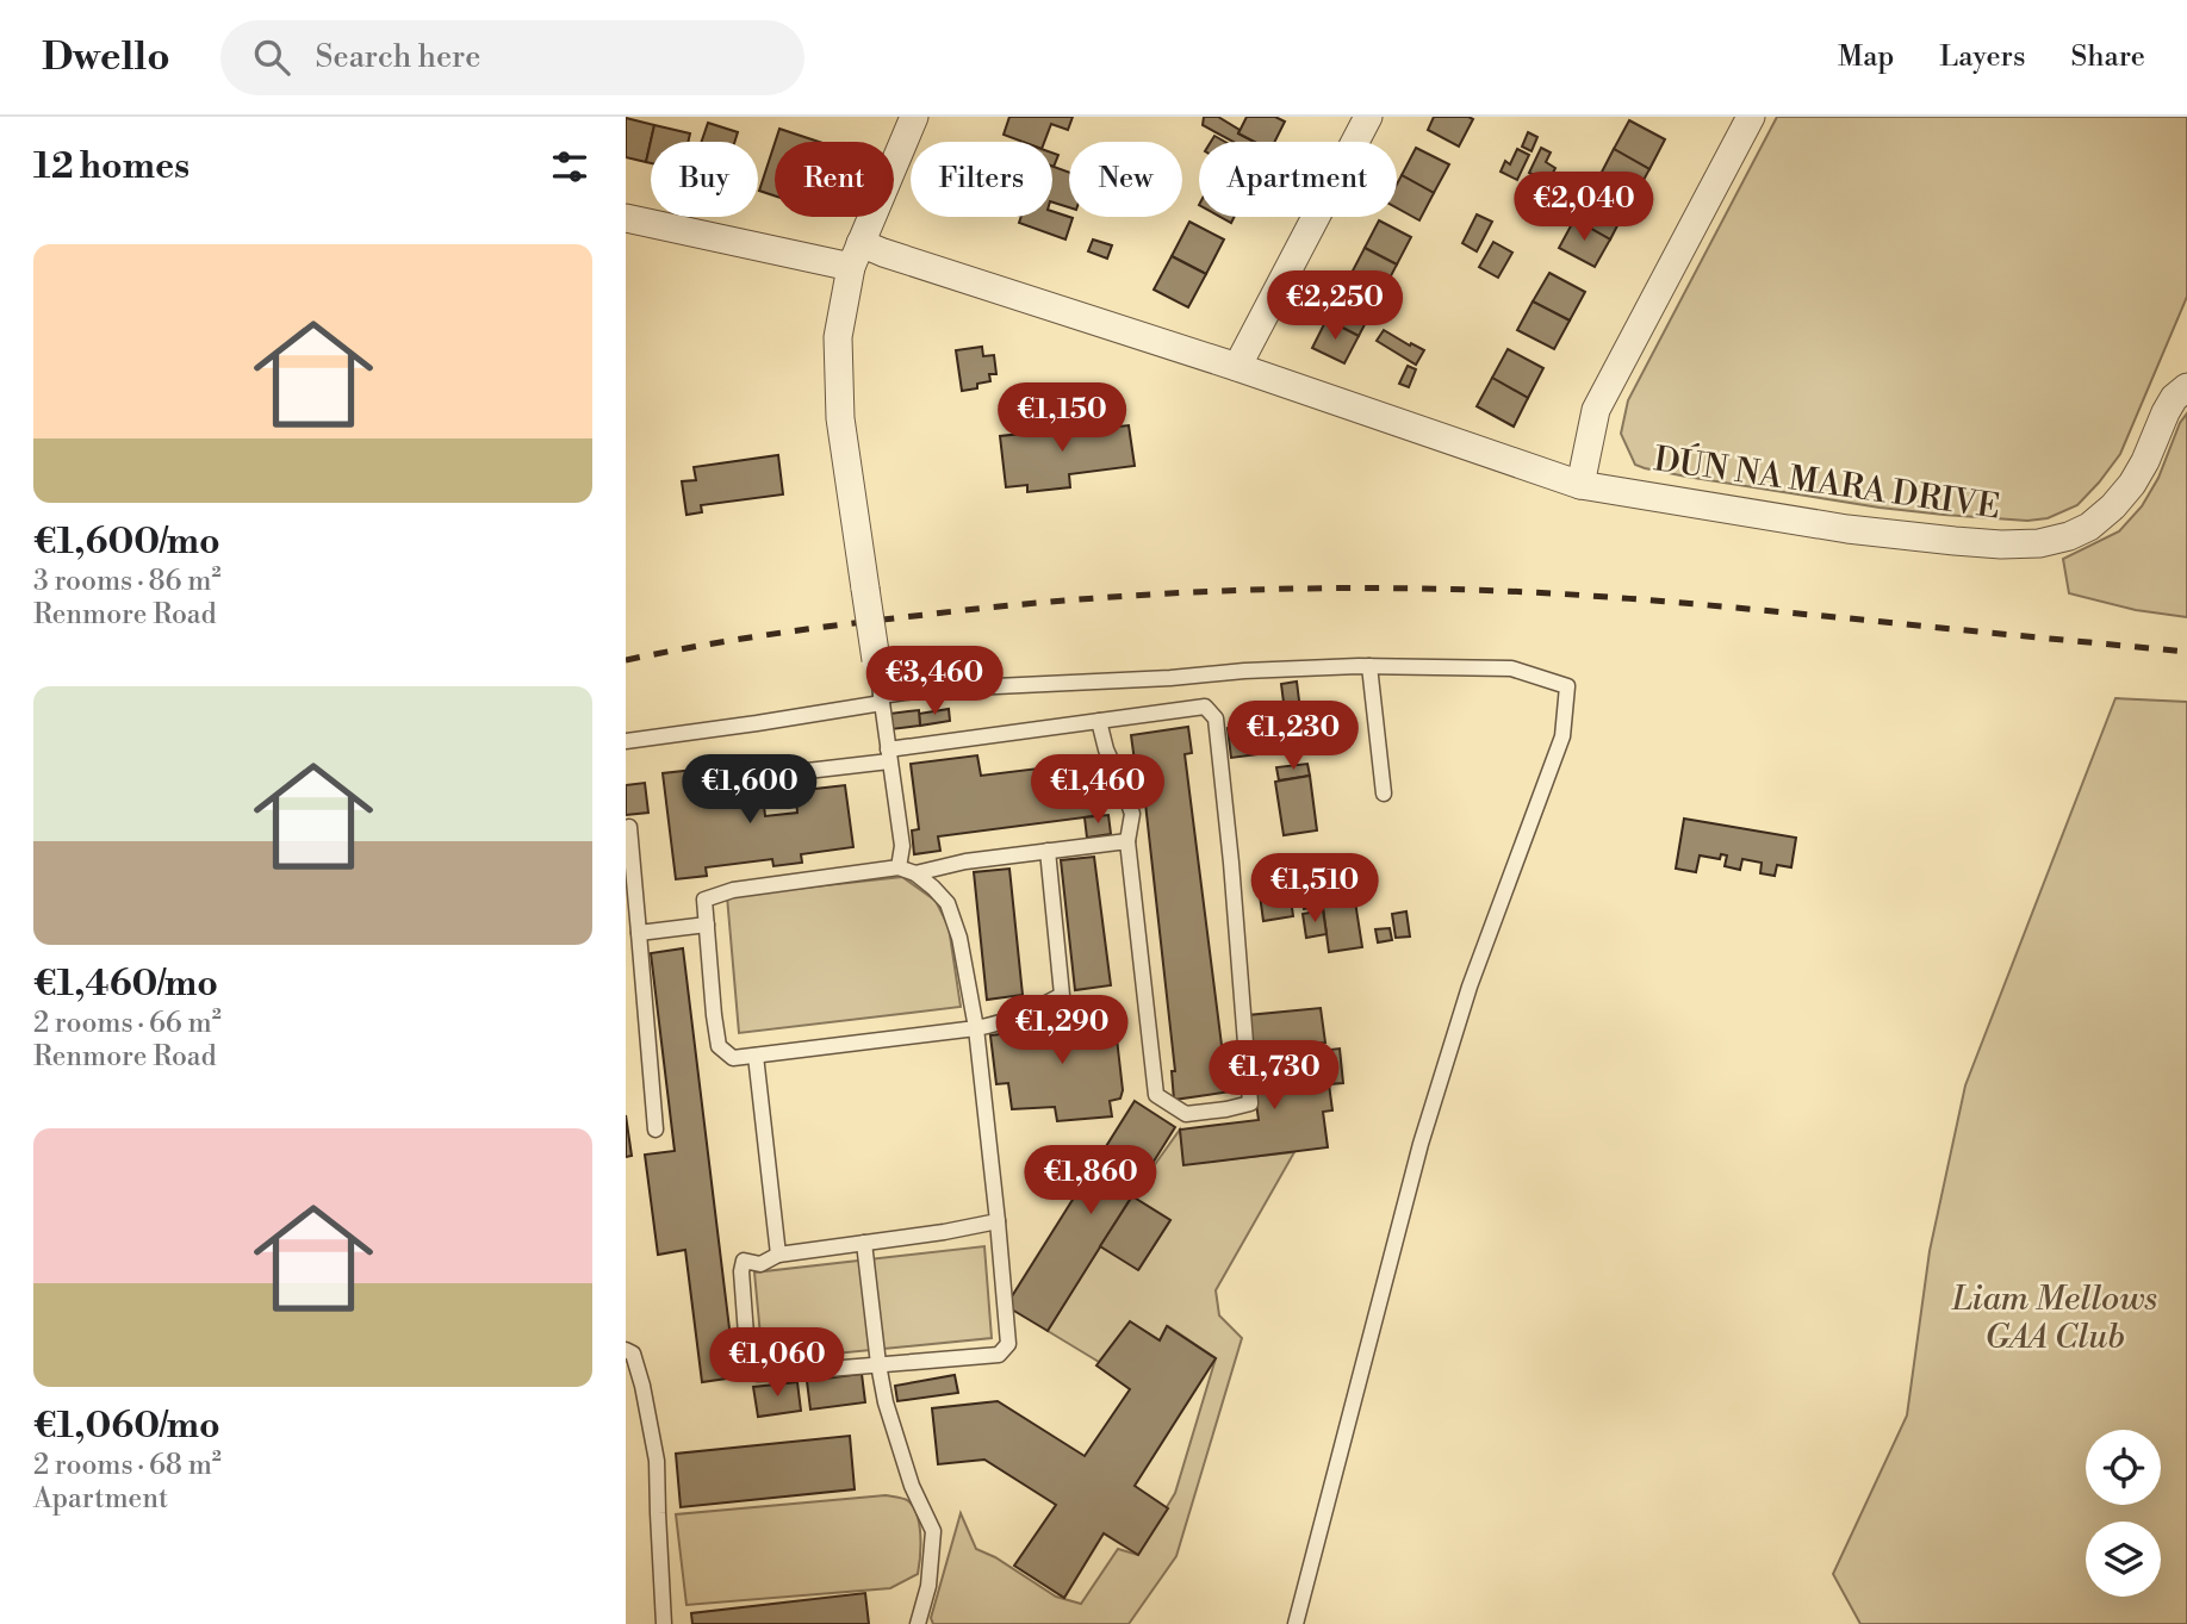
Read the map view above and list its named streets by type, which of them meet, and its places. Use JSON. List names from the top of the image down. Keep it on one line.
{"streets":{"street":["DÚN NA MARA DRIVE"]},"parks":["Liam Mellows GAA Club"],"page":{"header":"Dwello","search":"Search here","nav":["Map","Layers","Share"],"heading":"12 homes","chip":["Buy","Rent","Filters","New","Apartment"],"price":["€2,040","€2,250","€1,150","€3,460","€1,230","€1,600","€1,460","€1,510","€1,290","€1,730","€1,860","€1,060"],"list":[{"name":"€1,600/mo","note":"3 rooms · 86 m² · Renmore Road"},{"name":"€1,460/mo","note":"2 rooms · 66 m² · Renmore Road"},{"name":"€1,060/mo","note":"2 rooms · 68 m² · Apartment"}]}}
